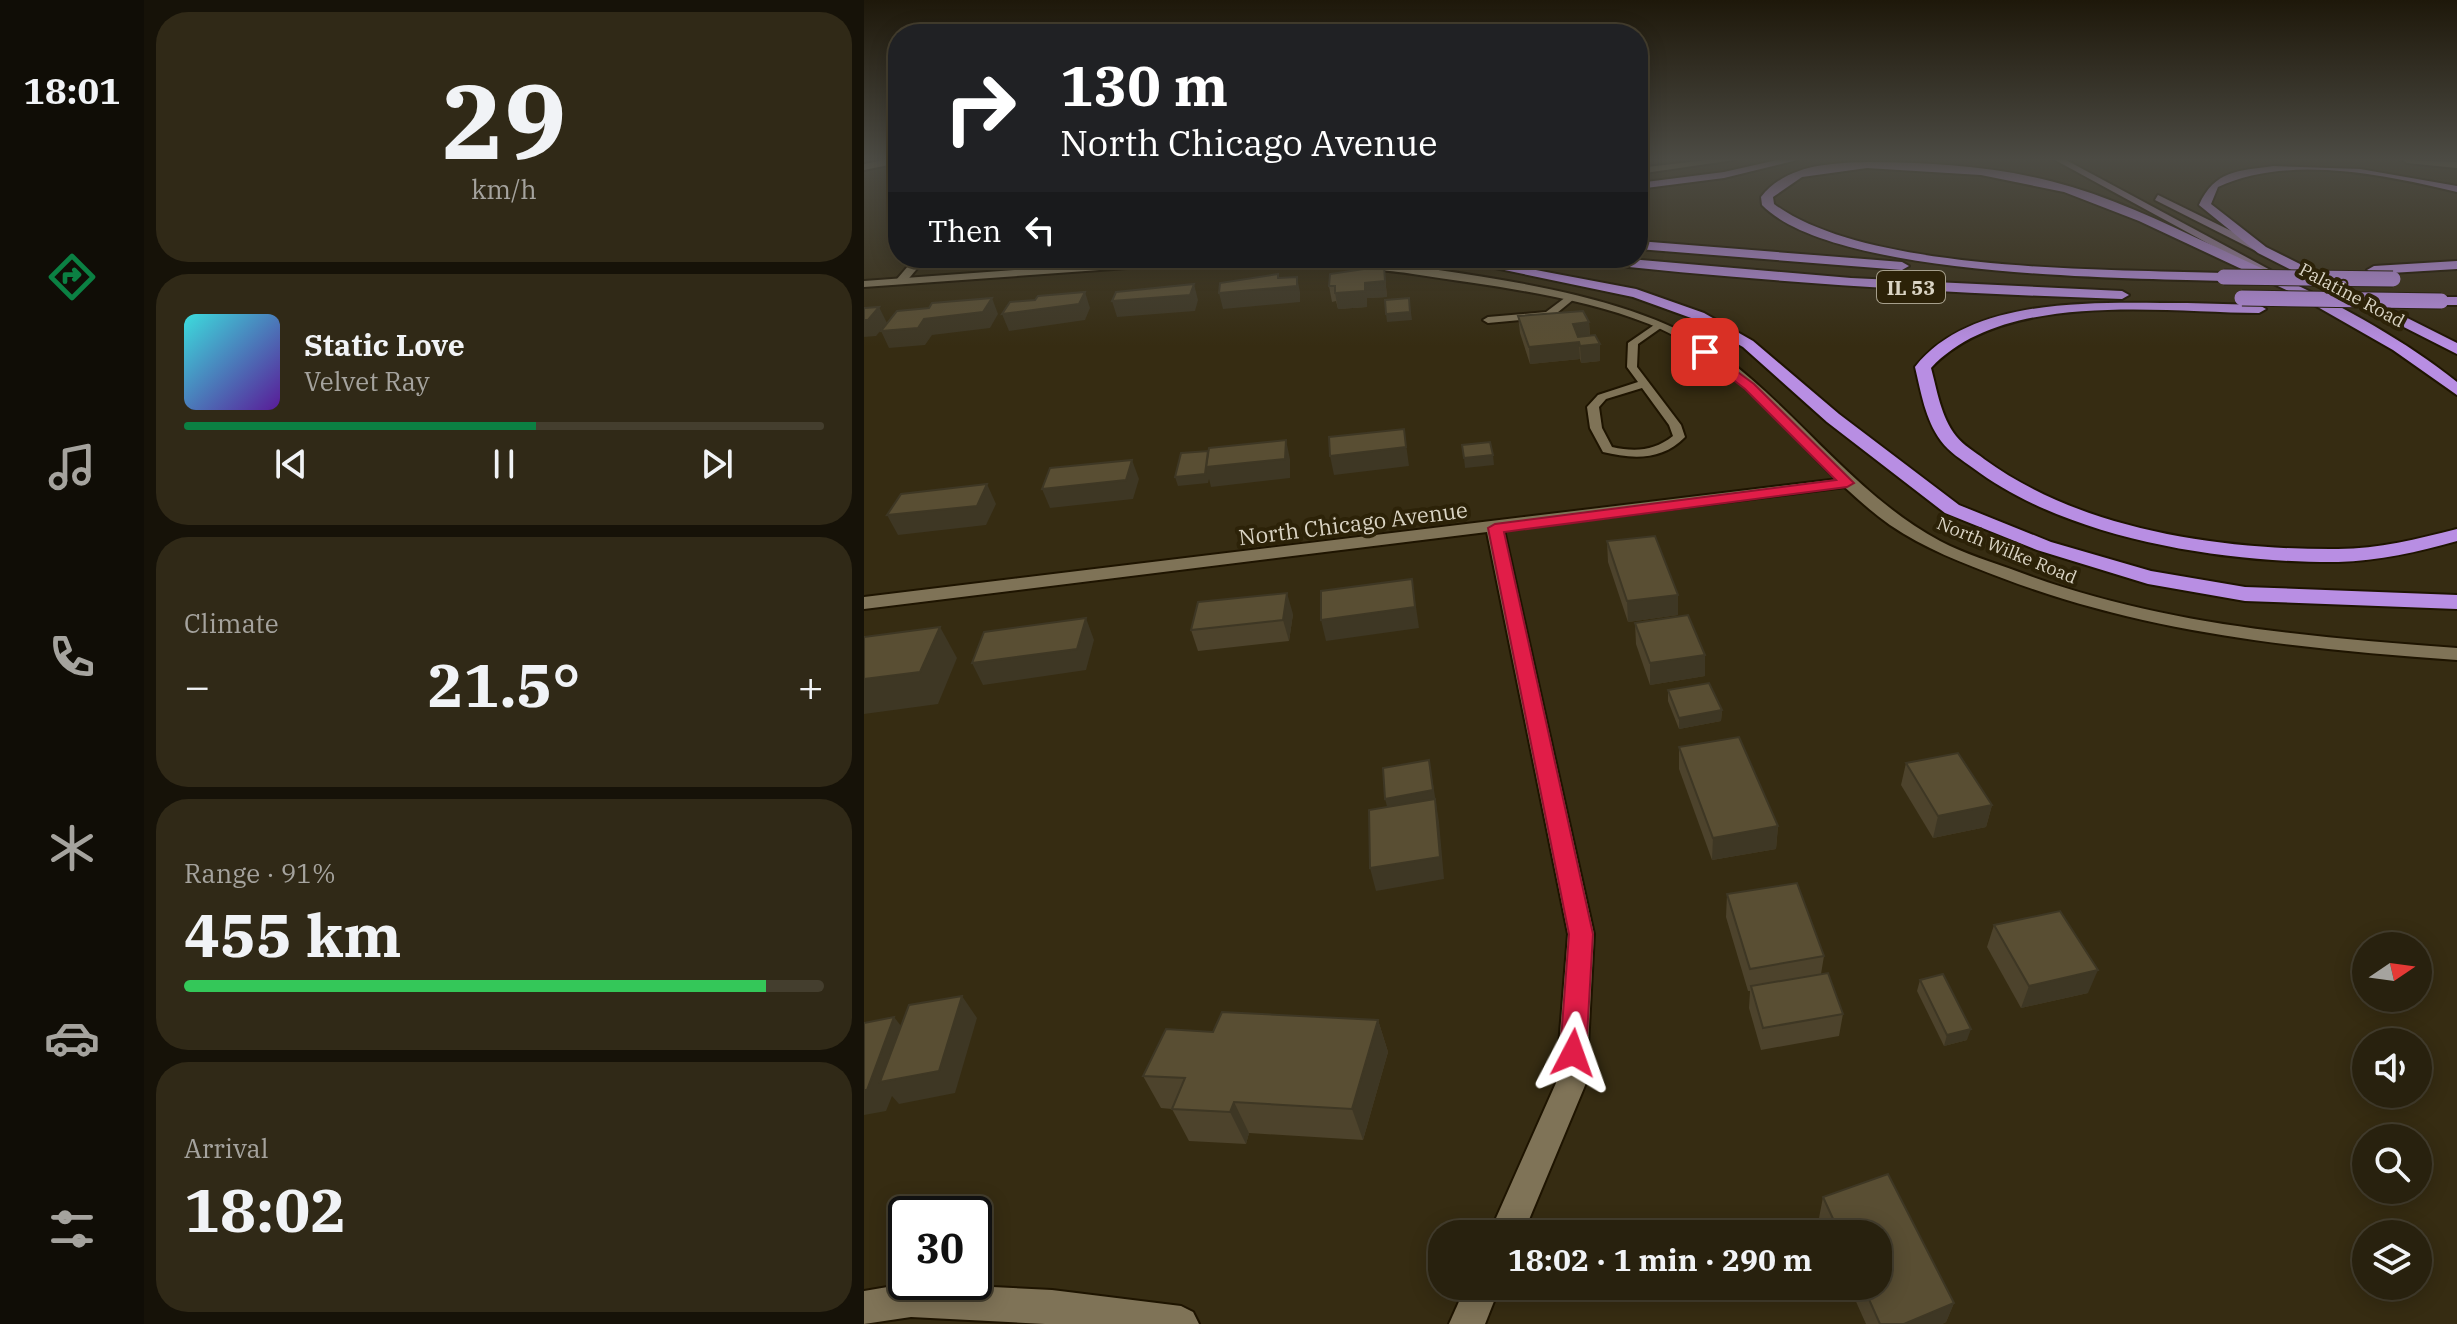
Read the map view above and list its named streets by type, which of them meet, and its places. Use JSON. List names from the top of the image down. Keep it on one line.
{"streets":{"highway":["IL 53","Palatine Road"],"street":["North Chicago Avenue","North Wilke Road"]},"crossings":[["IL 53","Palatine Road"],["North Chicago Avenue","North Wilke Road"]],"north":"right","page":{"tabs":"18:01","tile":[["29","km/h"],"Climate",["Range · 91%","455 km"],["Arrival","18:02"]],"turn":["130 m","North Chicago Avenue"],"then":"Then","song":["Static Love","Velvet Ray"],"heat":["−","21.5°","+"],"limit":"30","trip":"18:02 · 1 min · 290 m"}}
